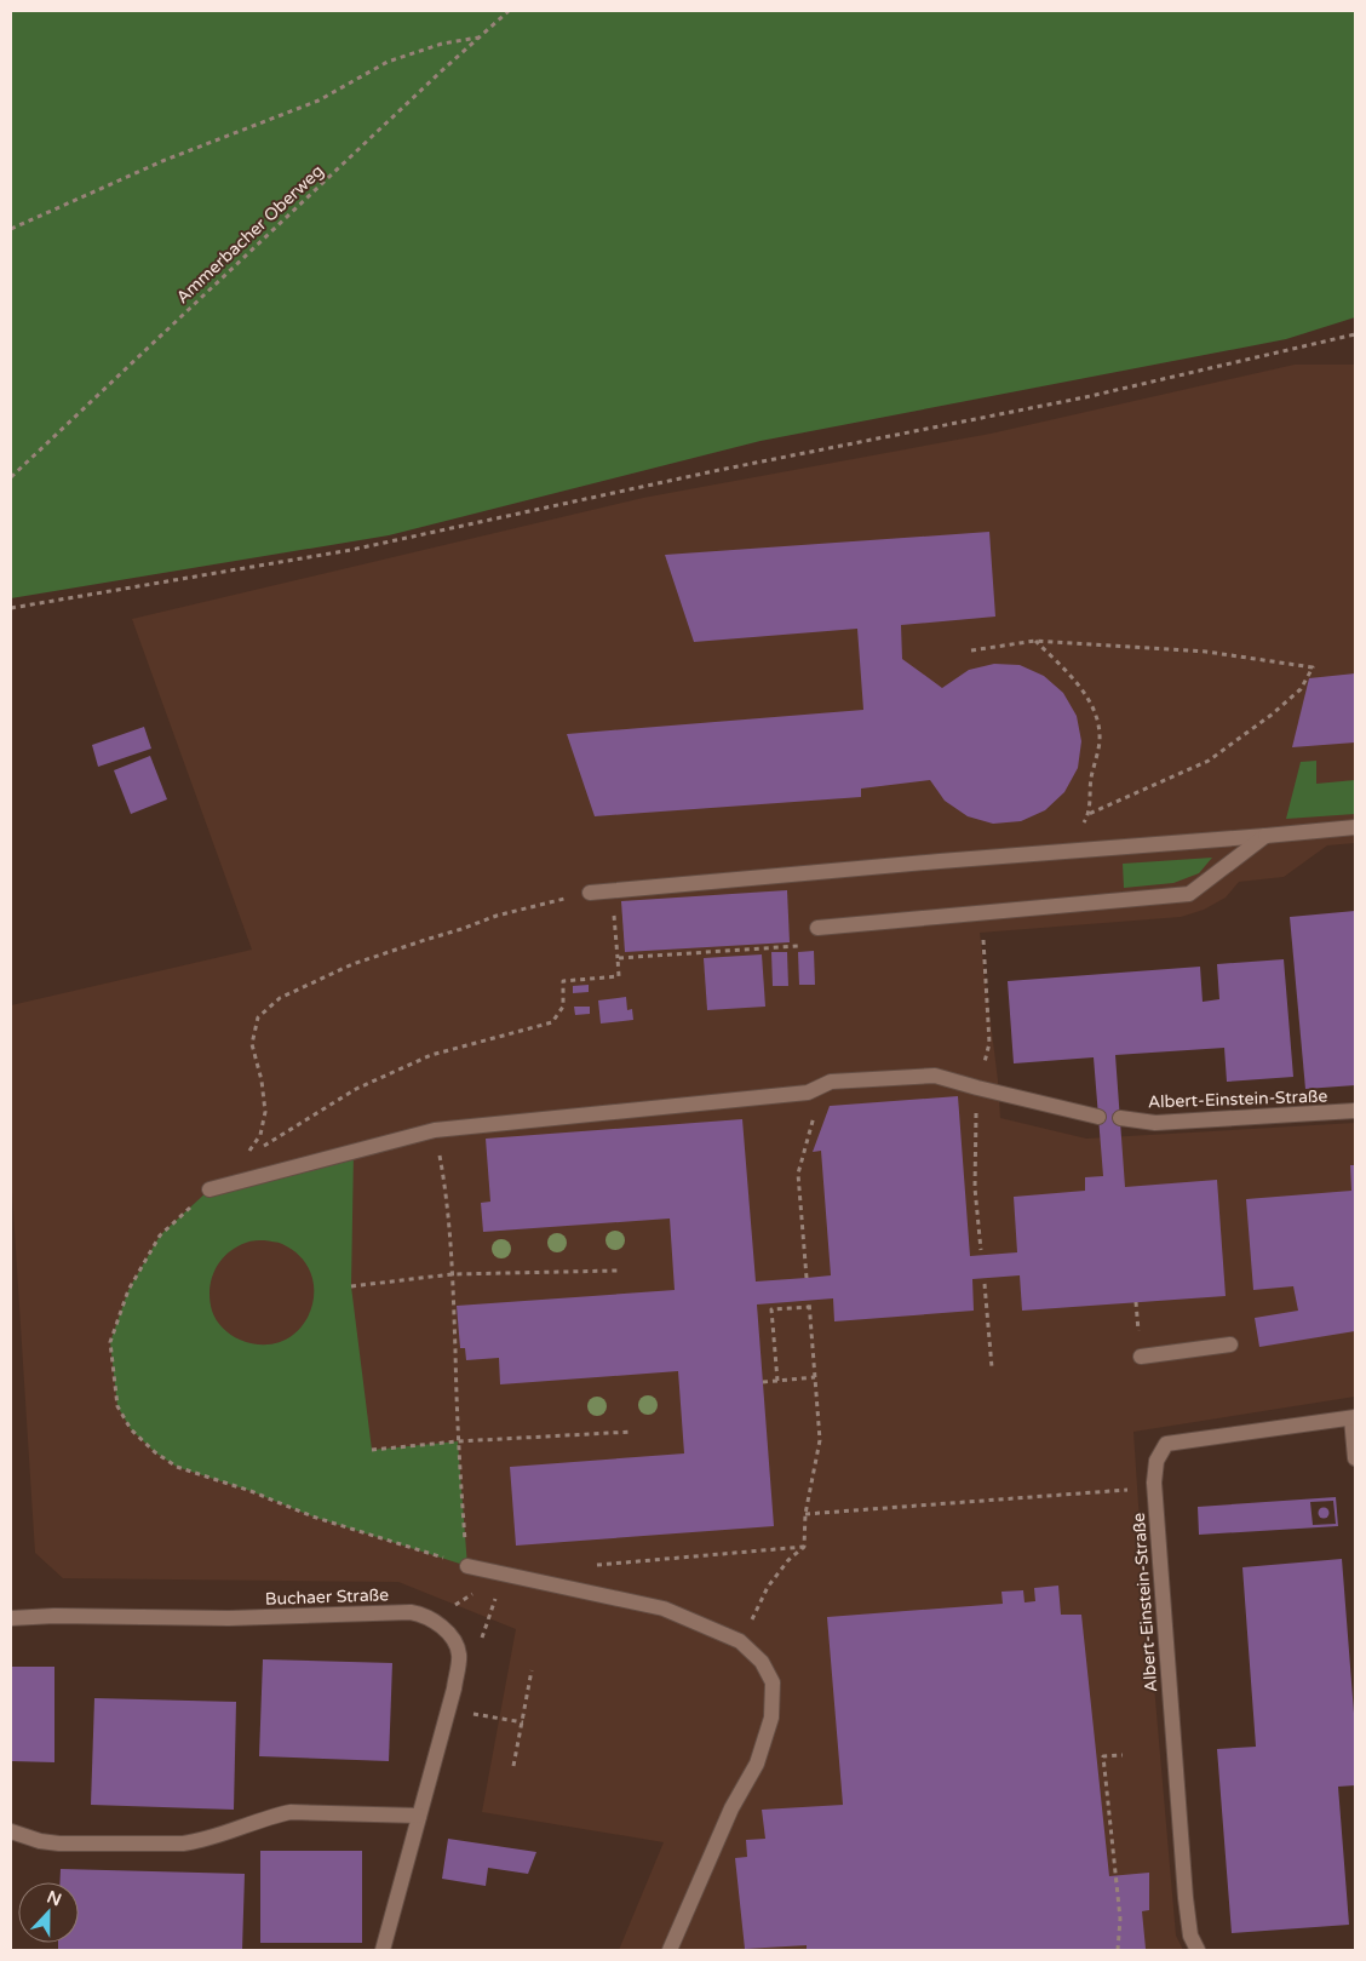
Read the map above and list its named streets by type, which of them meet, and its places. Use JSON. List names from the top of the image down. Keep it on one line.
{"streets":{"street":["Albert-Einstein-Straße","Buchaer Straße"],"path":["Ammerbacher Oberweg"]},"north":"top"}
